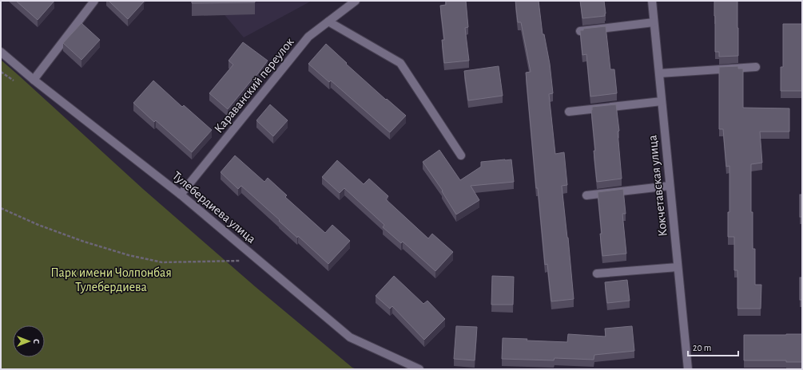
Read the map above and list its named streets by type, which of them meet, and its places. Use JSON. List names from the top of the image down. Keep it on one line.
{"streets":{"street":["Караванский переулок","Кокчетавская улица","Тулебердиева улица"]},"crossings":[["Караванский переулок","Тулебердиева улица"]],"parks":["Парк имени Чолпонбая Тулебердиева"],"scale_bar":"20 m","north":"right"}
